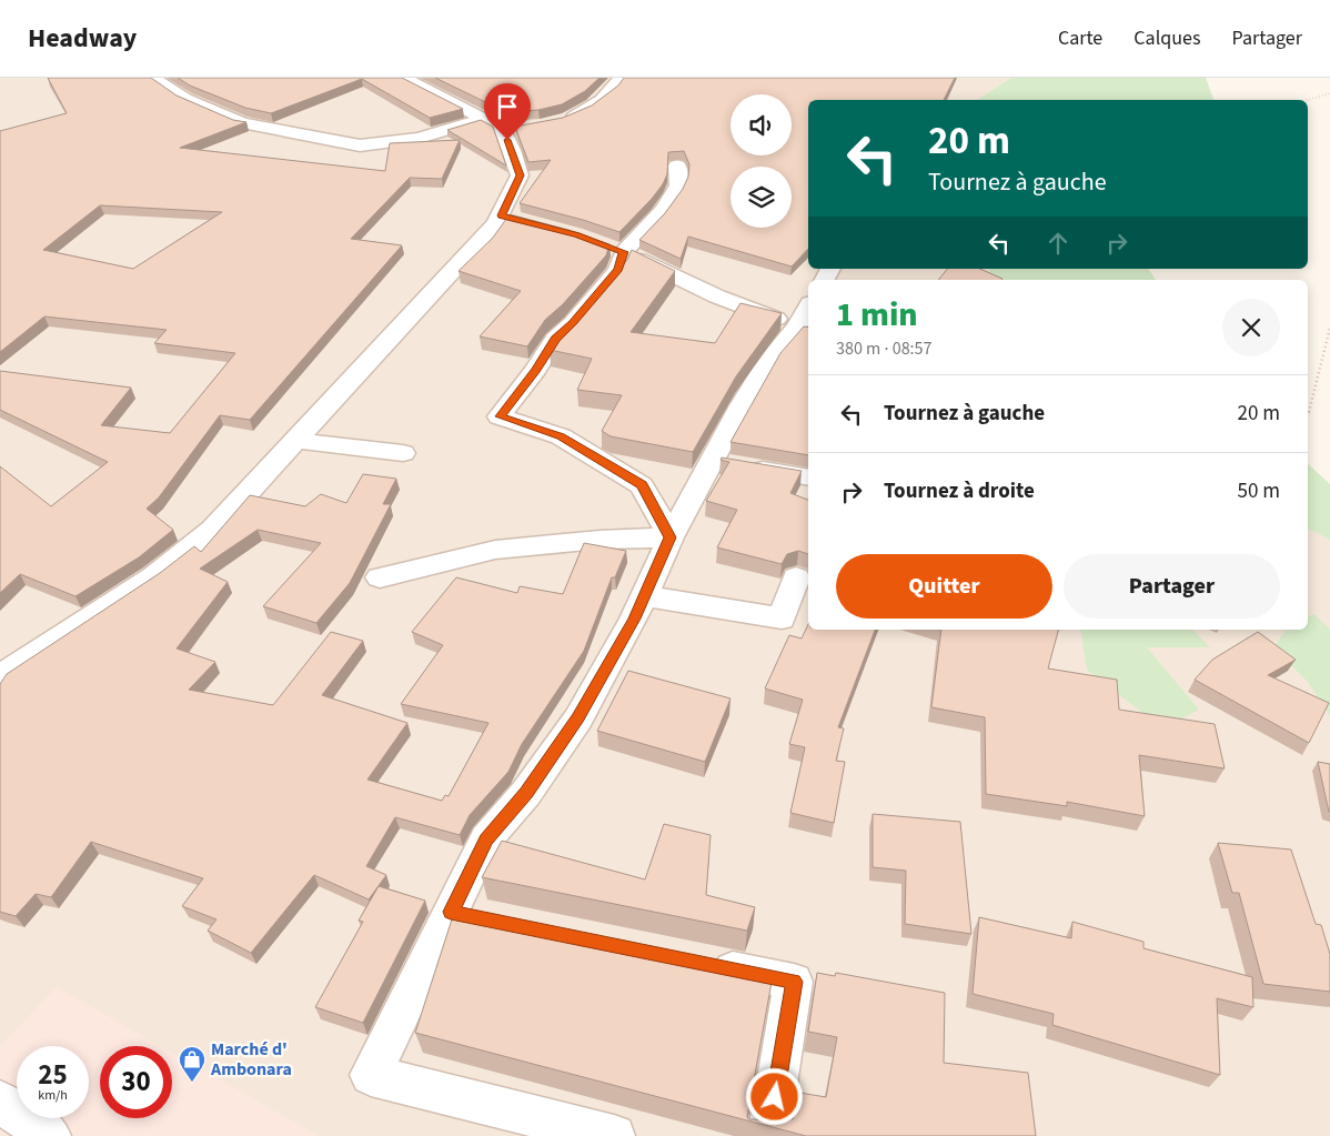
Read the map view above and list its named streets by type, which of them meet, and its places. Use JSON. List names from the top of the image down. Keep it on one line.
{"places":{"shop":["Marché d' Ambonara"]},"page":{"header":"Headway","nav":["Carte","Calques","Partager"],"turn":["20 m","Tournez à gauche"],"heading":["1 min","380 m · 08:57"],"list":[{"name":"Tournez à gauche","value":"20 m"},{"name":"Tournez à droite","value":"50 m"}],"buttons":["Quitter","Partager"],"speed":"25 km/h","limit":"30"}}
